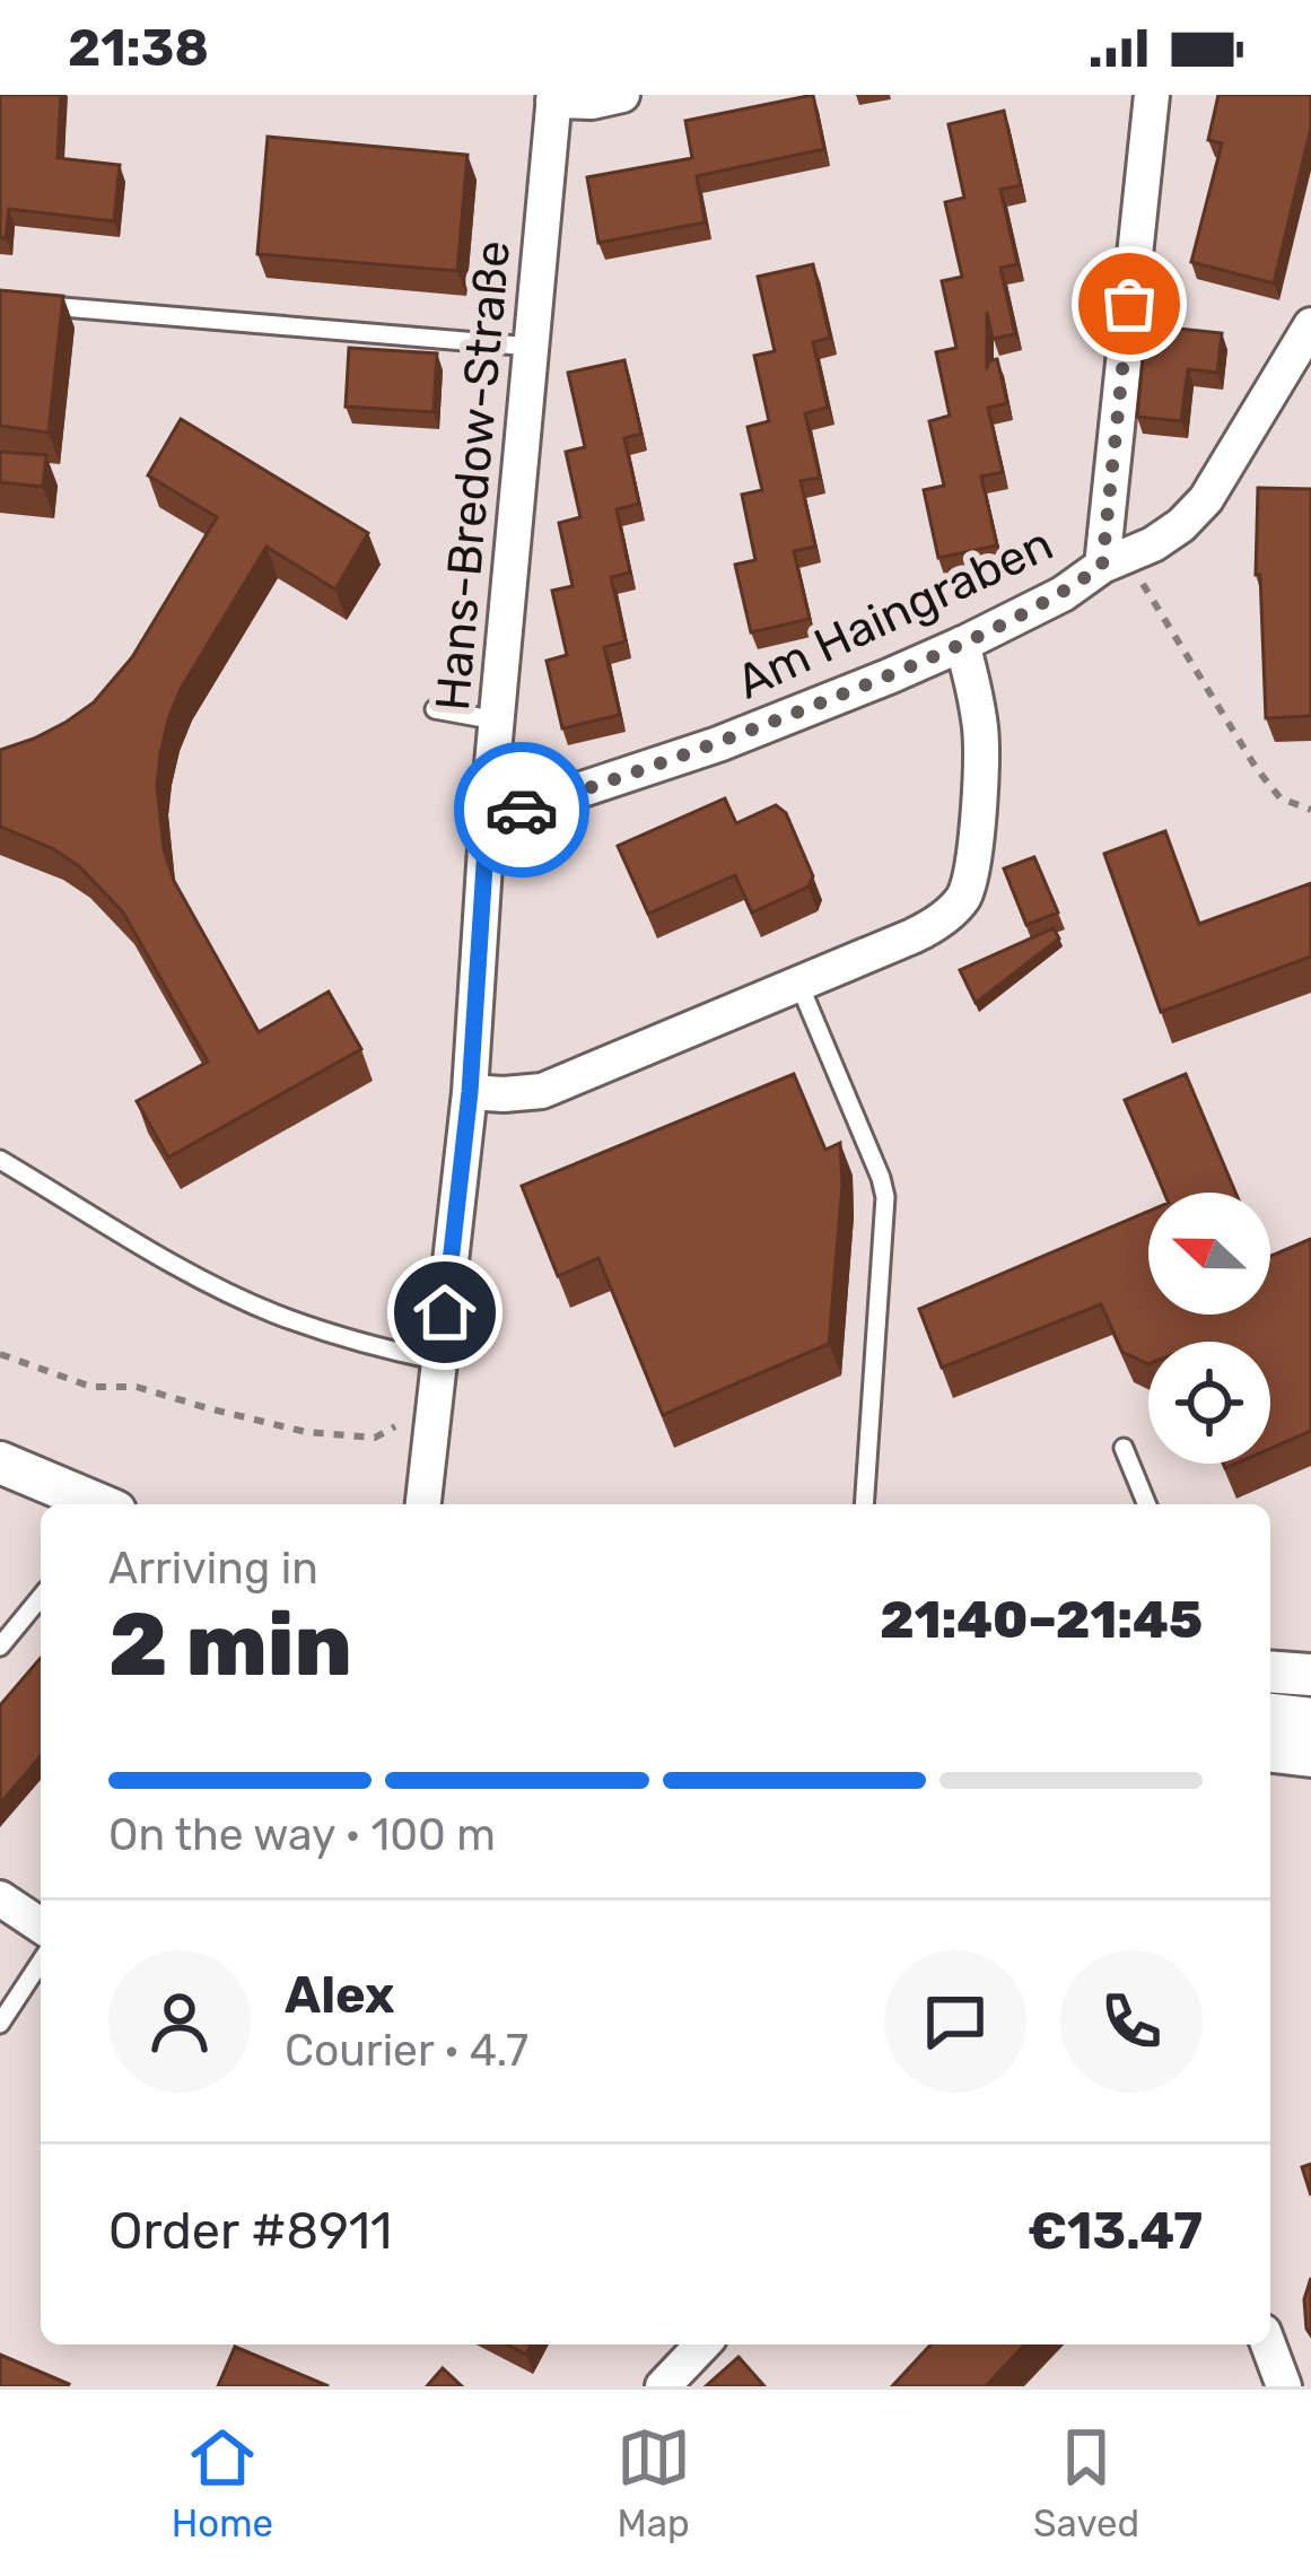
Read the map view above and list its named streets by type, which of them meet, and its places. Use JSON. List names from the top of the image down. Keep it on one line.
{"streets":{"street":["Hans-Bredow-Straße","Am Haingraben"]},"crossings":[["Hans-Bredow-Straße","Am Haingraben"]],"north":"left","page":{"status":"21:38","heading":["2 min","Arriving in","21:40–21:45"],"panel":["Alex","Courier · 4.7","Order #8911","€13.47"],"bar":"On the way · 100 m","tabs":["Home","Map","Saved"]}}
